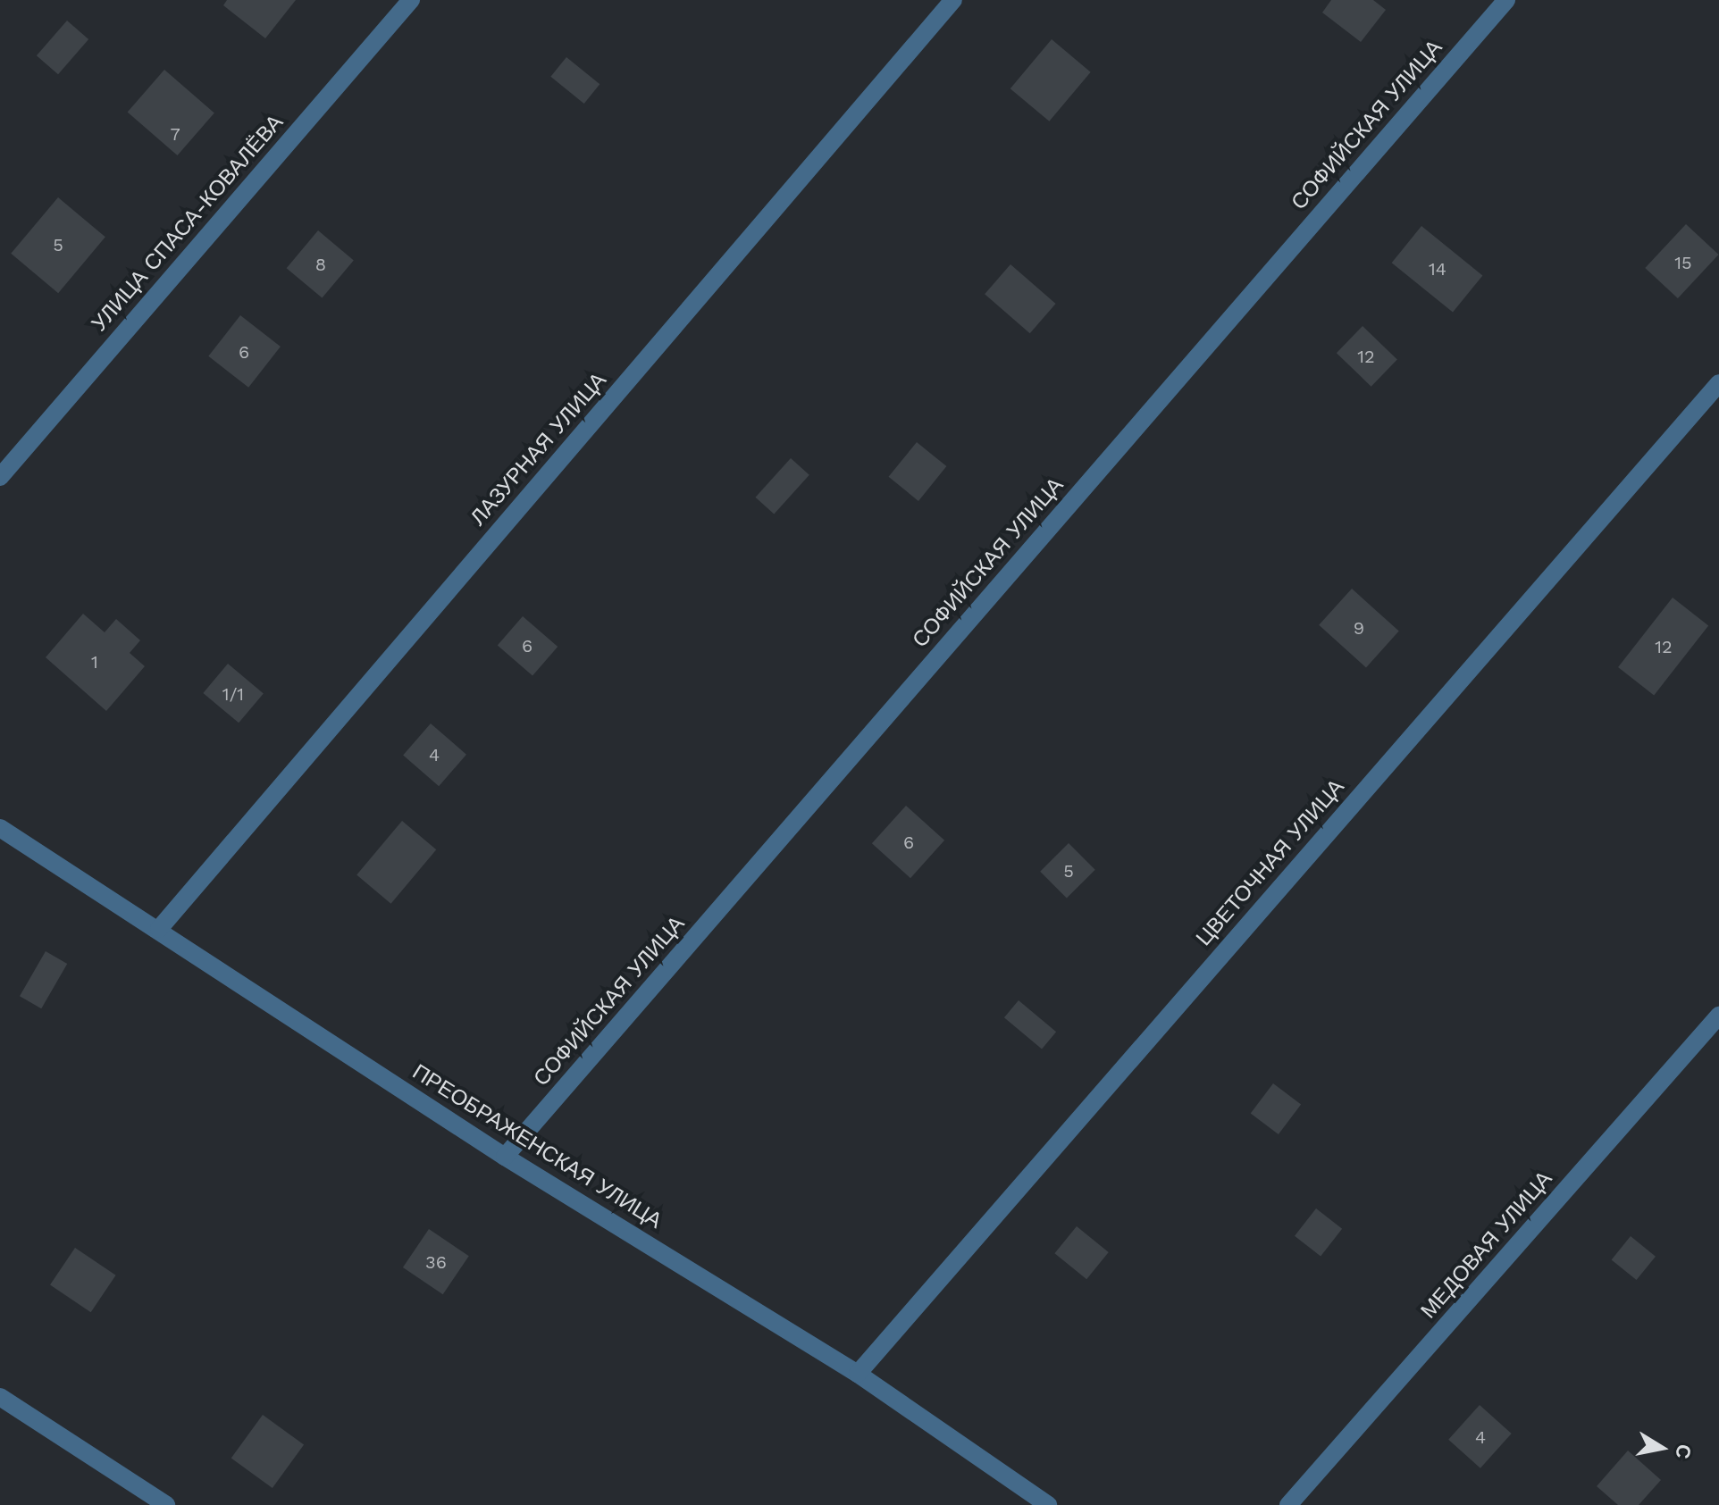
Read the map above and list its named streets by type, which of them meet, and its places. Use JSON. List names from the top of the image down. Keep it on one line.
{"streets":{"street":["СОФИЙСКАЯ УЛИЦА","УЛИЦА СПАСА-КОВАЛЁВА","ЛАЗУРНАЯ УЛИЦА","ЦВЕТОЧНАЯ УЛИЦА","ПРЕОБРАЖЕНСКАЯ УЛИЦА","МЕДОВАЯ УЛИЦА"]},"crossings":[["СОФИЙСКАЯ УЛИЦА","ПРЕОБРАЖЕНСКАЯ УЛИЦА"],["ЛАЗУРНАЯ УЛИЦА","ПРЕОБРАЖЕНСКАЯ УЛИЦА"],["ЦВЕТОЧНАЯ УЛИЦА","ПРЕОБРАЖЕНСКАЯ УЛИЦА"]],"house_numbers":["7","5","15","8","14","6","12","9","6","12","1","1/1","4","6","5","36","4"],"north":"right"}
